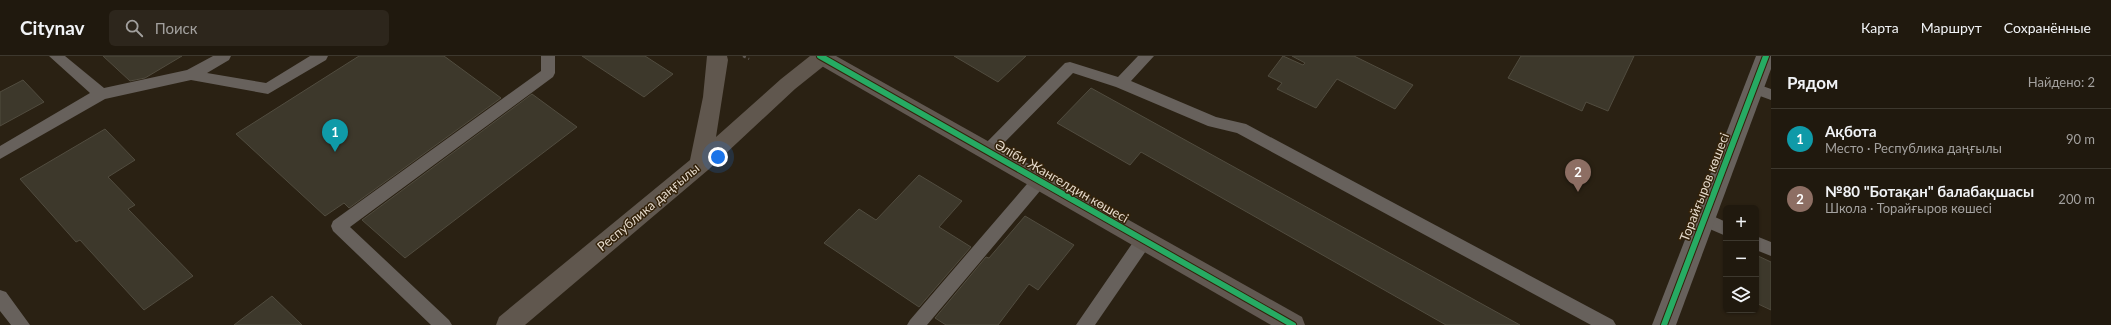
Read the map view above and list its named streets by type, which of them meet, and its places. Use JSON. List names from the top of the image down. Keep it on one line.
{"streets":{"main road":["Республика даңғылы"],"street":["Әліби Жангелдин көшесі","Торайғыров көшесі"]},"crossings":[["Әліби Жангелдин көшесі","Республика даңғылы"]],"page":{"header":"Citynav","search":"Поиск","nav":["Карта","Маршрут","Сохранённые"],"heading":["Рядом","Найдено: 2"],"list":[{"mark":"1","name":"Ақбота","note":"Место · Республика даңғылы","value":"90 m"},{"mark":"2","name":"№80 \"Ботақан\" балабақшасы","note":"Школа · Торайғыров көшесі","value":"200 m"}],"pins":["1","2"],"map_buttons":["+","−"]}}
